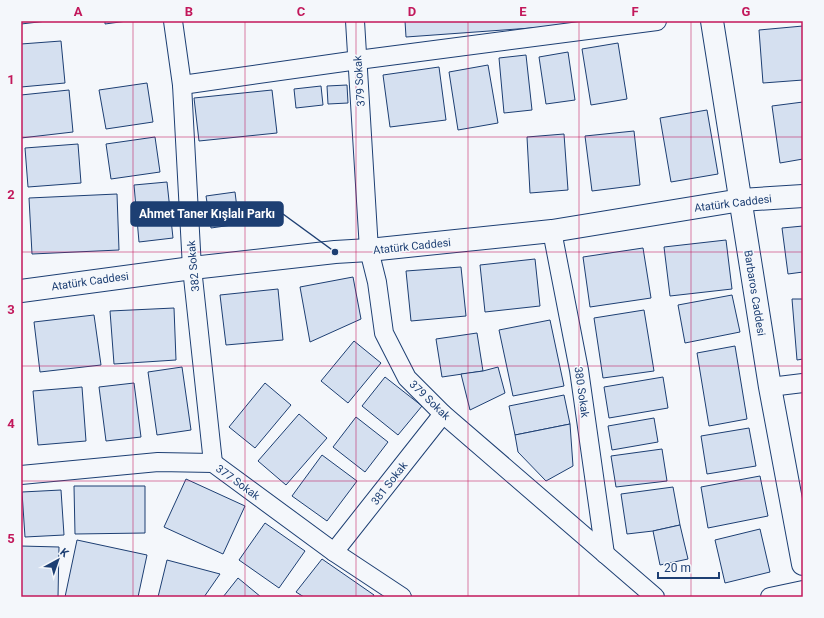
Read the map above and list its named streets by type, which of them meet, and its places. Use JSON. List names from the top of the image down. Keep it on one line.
{"streets":{"street":["379 Sokak","Atatürk Caddesi","382 Sokak","Barbaros Caddesi","380 Sokak","377 Sokak","381 Sokak"]},"crossings":[["379 Sokak","Atatürk Caddesi"],["379 Sokak","380 Sokak"],["379 Sokak","381 Sokak"],["Atatürk Caddesi","382 Sokak"],["Atatürk Caddesi","Barbaros Caddesi"],["Atatürk Caddesi","380 Sokak"],["382 Sokak","377 Sokak"],["377 Sokak","381 Sokak"]],"places":["Ahmet Taner Kışlalı Parkı"],"scale_bar":"20 m","north":"top right","grid":{"columns":["A","B","C","D","E","F","G"],"rows":["1","2","3","4","5"]}}
